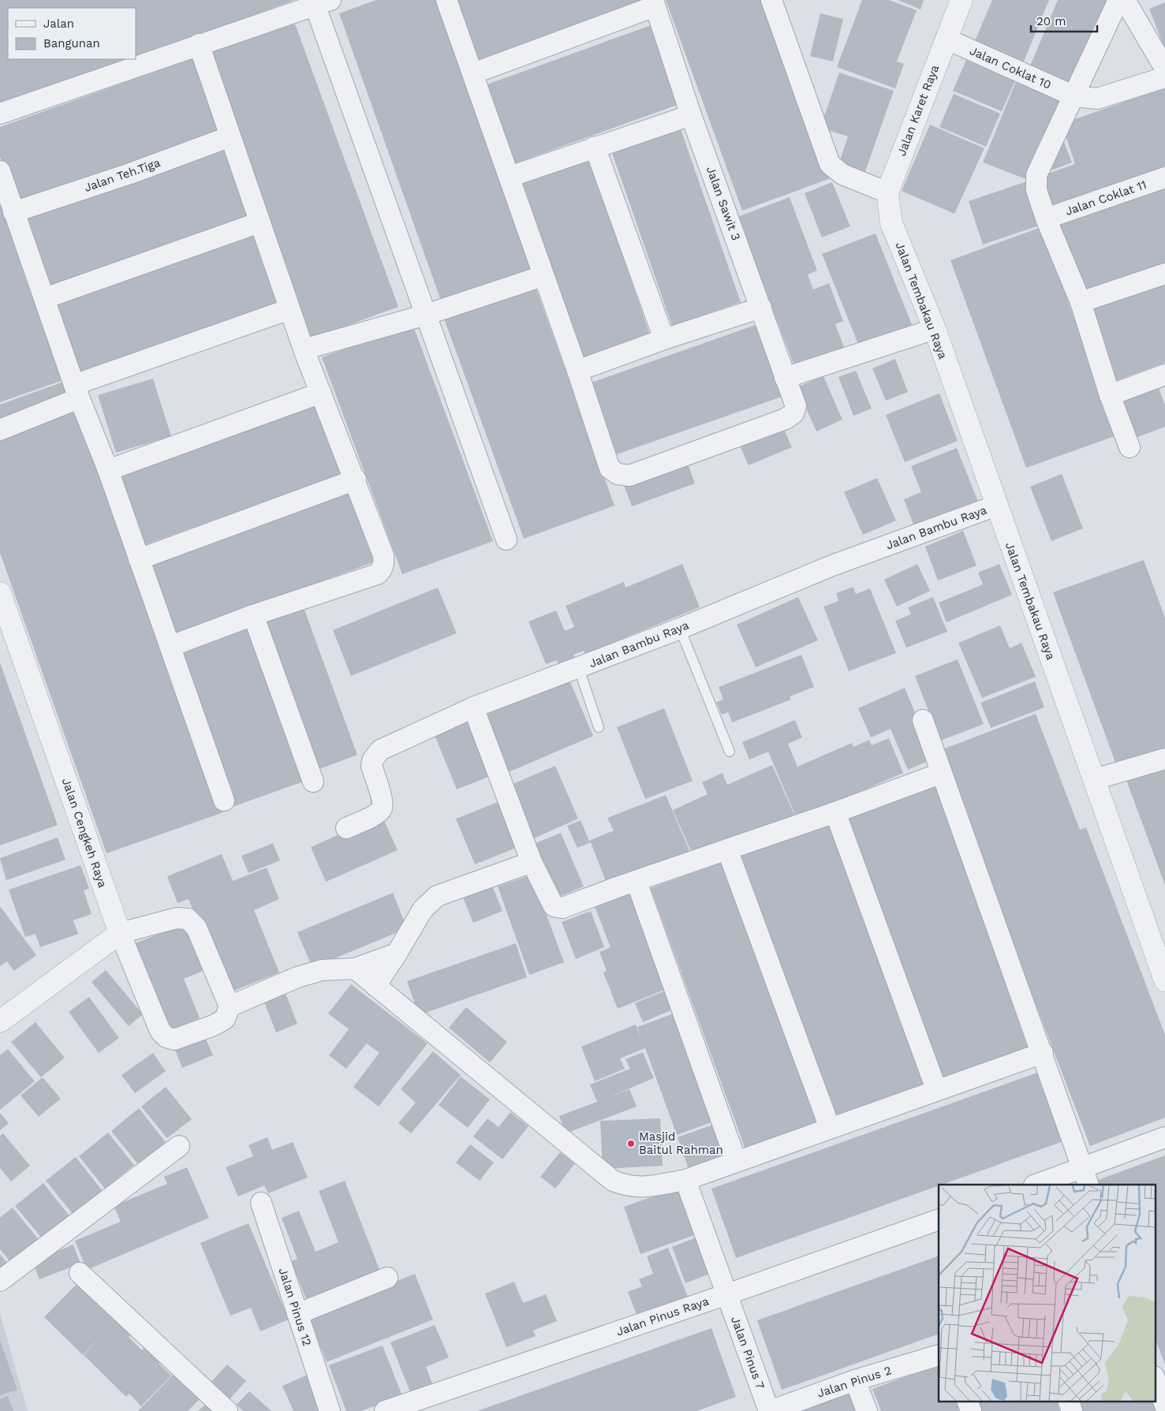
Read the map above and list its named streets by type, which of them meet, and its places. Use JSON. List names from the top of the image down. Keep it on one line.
{"streets":{"street":["Jalan Coklat 10","Jalan Karet Raya","Jalan Teh.Tiga","Jalan Coklat 11","Jalan Sawit 3","Jalan Tembakau Raya","Jalan Bambu Raya","Jalan Cengkeh Raya","Jalan Pinus 12","Jalan Pinus Raya","Jalan Pinus 7","Jalan Pinus 2"]},"crossings":[["Jalan Coklat 10","Jalan Karet Raya"],["Jalan Karet Raya","Jalan Tembakau Raya"],["Jalan Tembakau Raya","Jalan Bambu Raya"],["Jalan Pinus Raya","Jalan Pinus 7"],["Jalan Pinus 7","Jalan Pinus 2"]],"places":["Masjid Baitul Rahman"],"legend":["Jalan","Bangunan"],"scale_bar":"20 m"}
